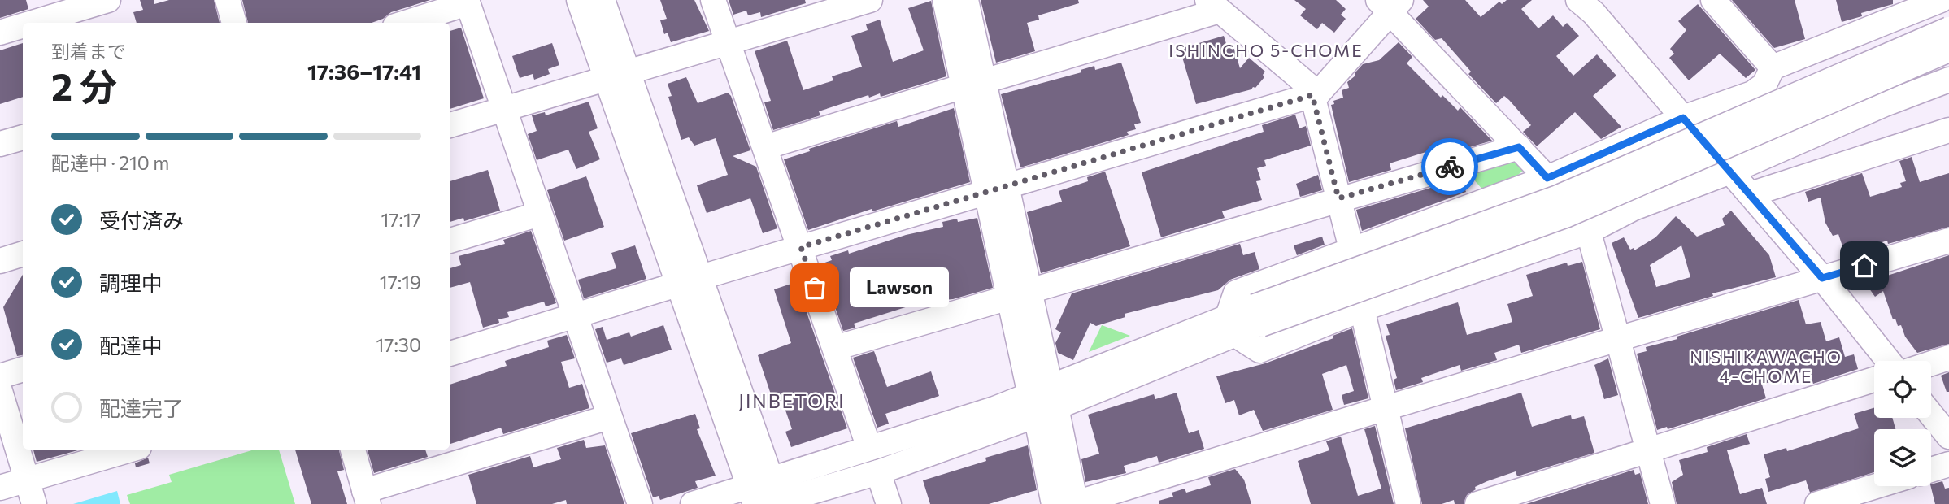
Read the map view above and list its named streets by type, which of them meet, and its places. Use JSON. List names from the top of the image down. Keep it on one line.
{"districts":["ISHINCHO 5-CHOME","NISHIKAWACHO 4-CHOME","JINBETORI"],"places":["Lawson"],"page":{"heading":["2 分","到着まで","17:36–17:41"],"bar":"配達中 · 210 m","list":[["受付済み","17:17"],["調理中","17:19"],["配達中","17:30"],"配達完了"],"bubble":"Lawson"}}
